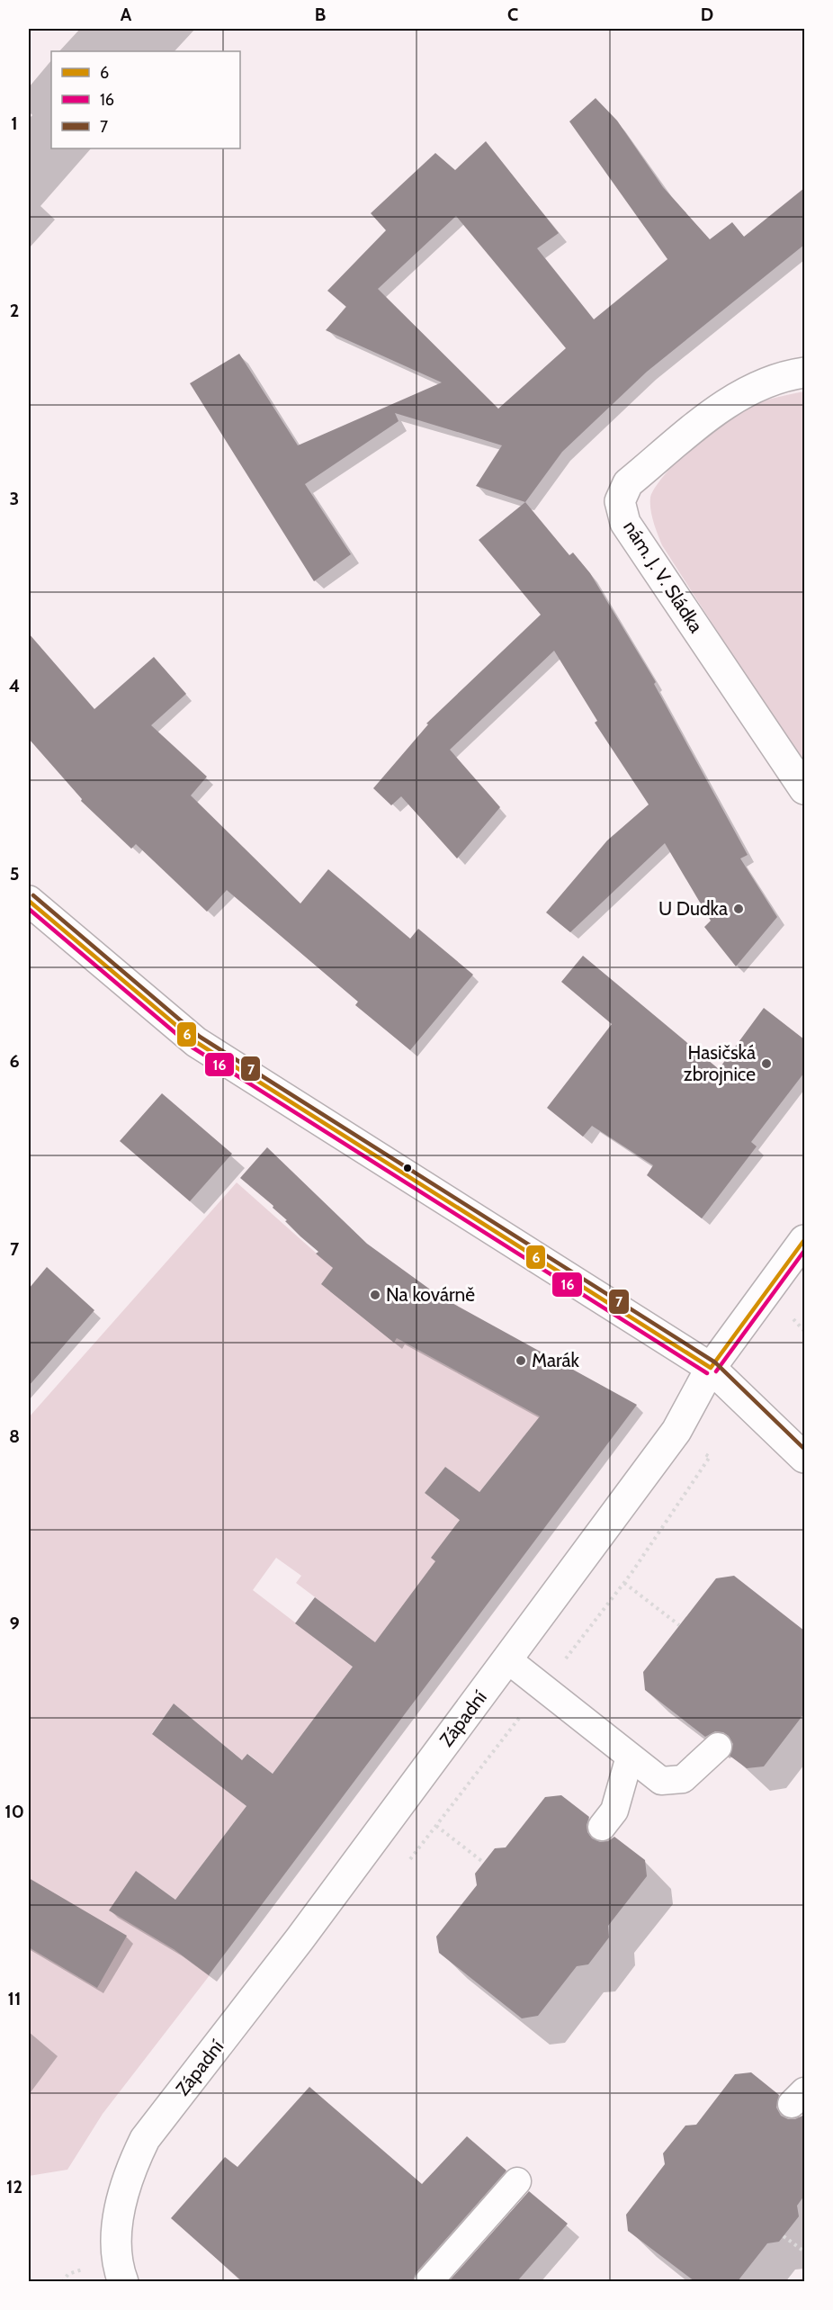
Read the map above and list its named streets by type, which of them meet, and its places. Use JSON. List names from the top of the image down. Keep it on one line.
{"streets":{"street":["nám. J. V. Sládka","Západní"]},"places":["U Dudka","Hasičská zbrojnice","Na kovárně","Marák"],"lines":["transit line 7","transit line 6","transit line 16"],"legend":["6","16","7"],"grid":{"columns":["A","B","C","D"],"rows":["1","2","3","4","5","6","7","8","9","10","11","12"]}}
